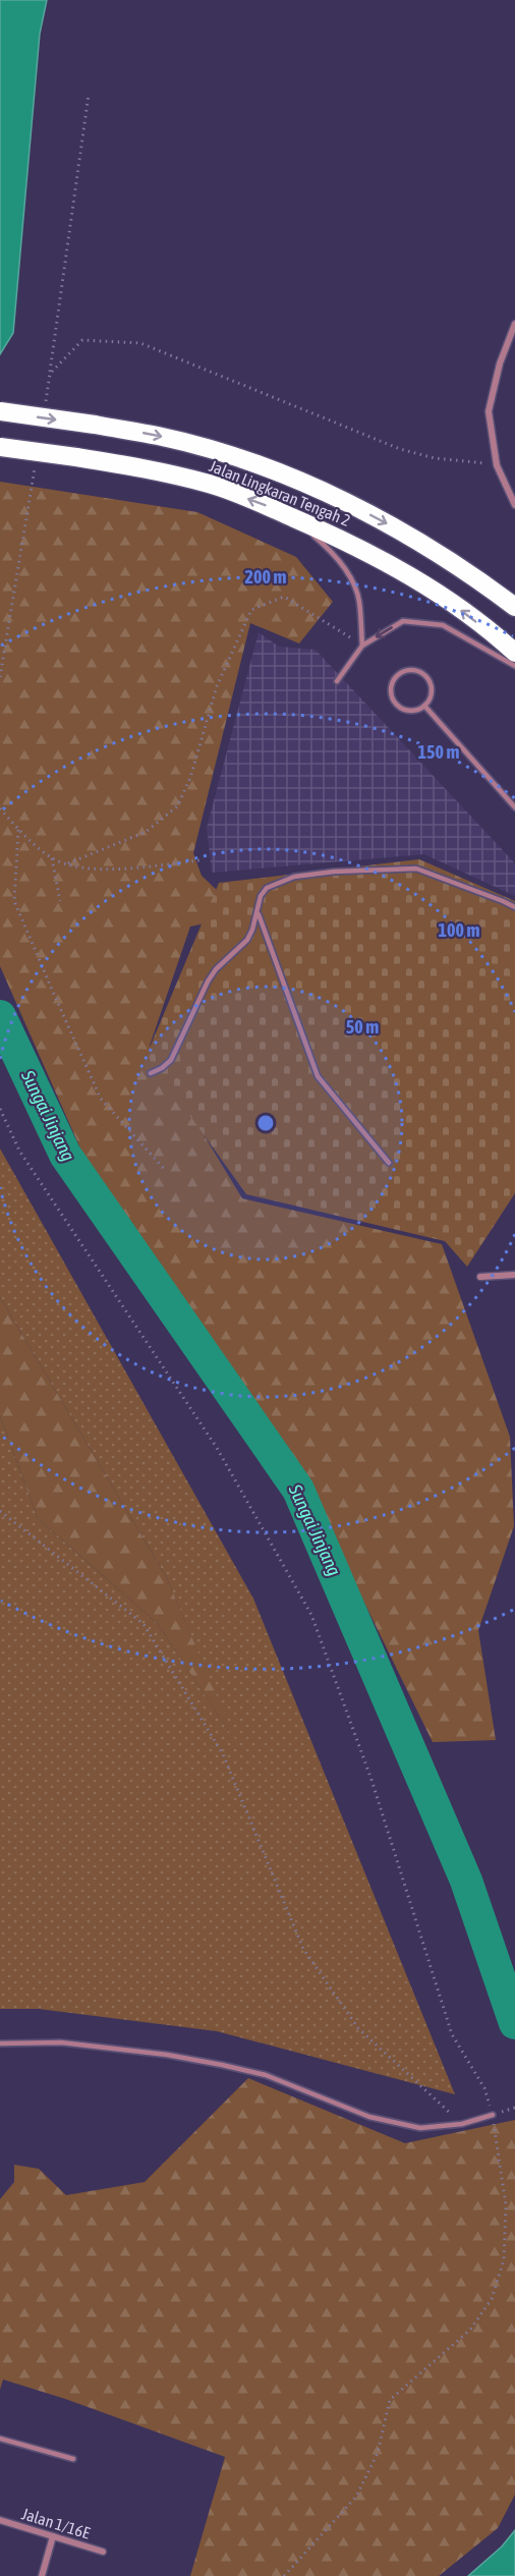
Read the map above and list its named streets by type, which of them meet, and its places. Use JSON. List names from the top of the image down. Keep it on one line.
{"streets":{"highway":["Jalan Lingkaran Tengah 2"],"street":["Jalan 1/16E"]},"water":["Sungai Jinjang"],"rings":["200 m","150 m","100 m","50 m"]}
